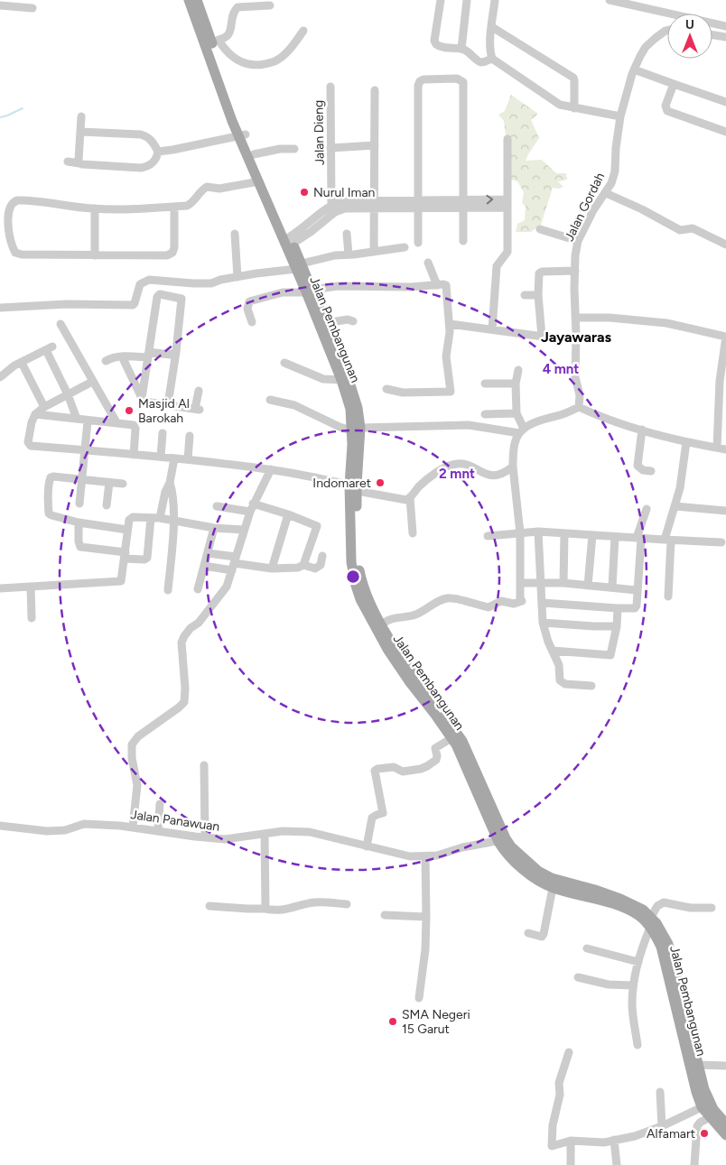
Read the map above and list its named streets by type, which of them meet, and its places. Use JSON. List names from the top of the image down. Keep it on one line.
{"streets":{"main road":["Jalan Pembangunan"],"street":["Jalan Dieng","Jalan Gordah","Jalan Panawuan"]},"crossings":[["Jalan Pembangunan","Jalan Panawuan"]],"districts":["Jayawaras"],"places":["Nurul Iman","Masjid Al Barokah","Indomaret","SMA Negeri 15 Garut","Alfamart"],"north":"top","rings":["4 mnt","2 mnt"]}
